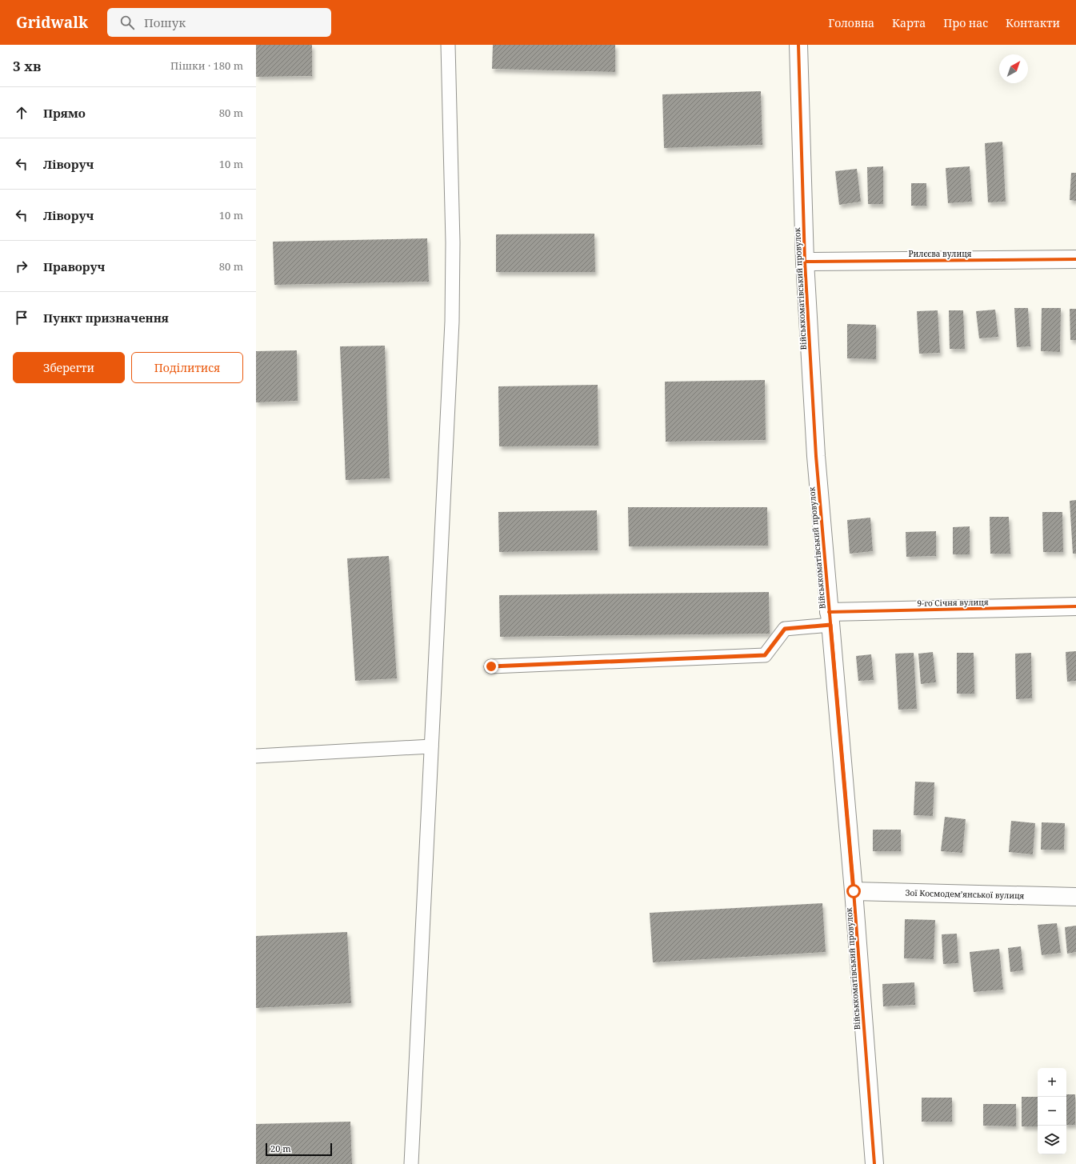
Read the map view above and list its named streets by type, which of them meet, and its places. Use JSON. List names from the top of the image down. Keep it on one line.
{"streets":{"street":["Рилєєва вулиця","Військкоматівський провулок","9-го Січня вулиця","Зої Космодем’янської вулиця"]},"crossings":[["Рилєєва вулиця","Військкоматівський провулок"],["Військкоматівський провулок","9-го Січня вулиця"],["Військкоматівський провулок","Зої Космодем’янської вулиця"]],"scale_bar":"20 m","north":"top right","page":{"header":"Gridwalk","search":"Пошук","nav":["Головна","Карта","Про нас","Контакти"],"heading":["3 хв","Пішки · 180 m"],"list":[["Прямо","80 m"],["Ліворуч","10 m"],["Ліворуч","10 m"],["Праворуч","80 m"],"Пункт призначення"],"buttons":["Зберегти","Поділитися"],"map_buttons":["+","−"],"scale":"20 m"}}
